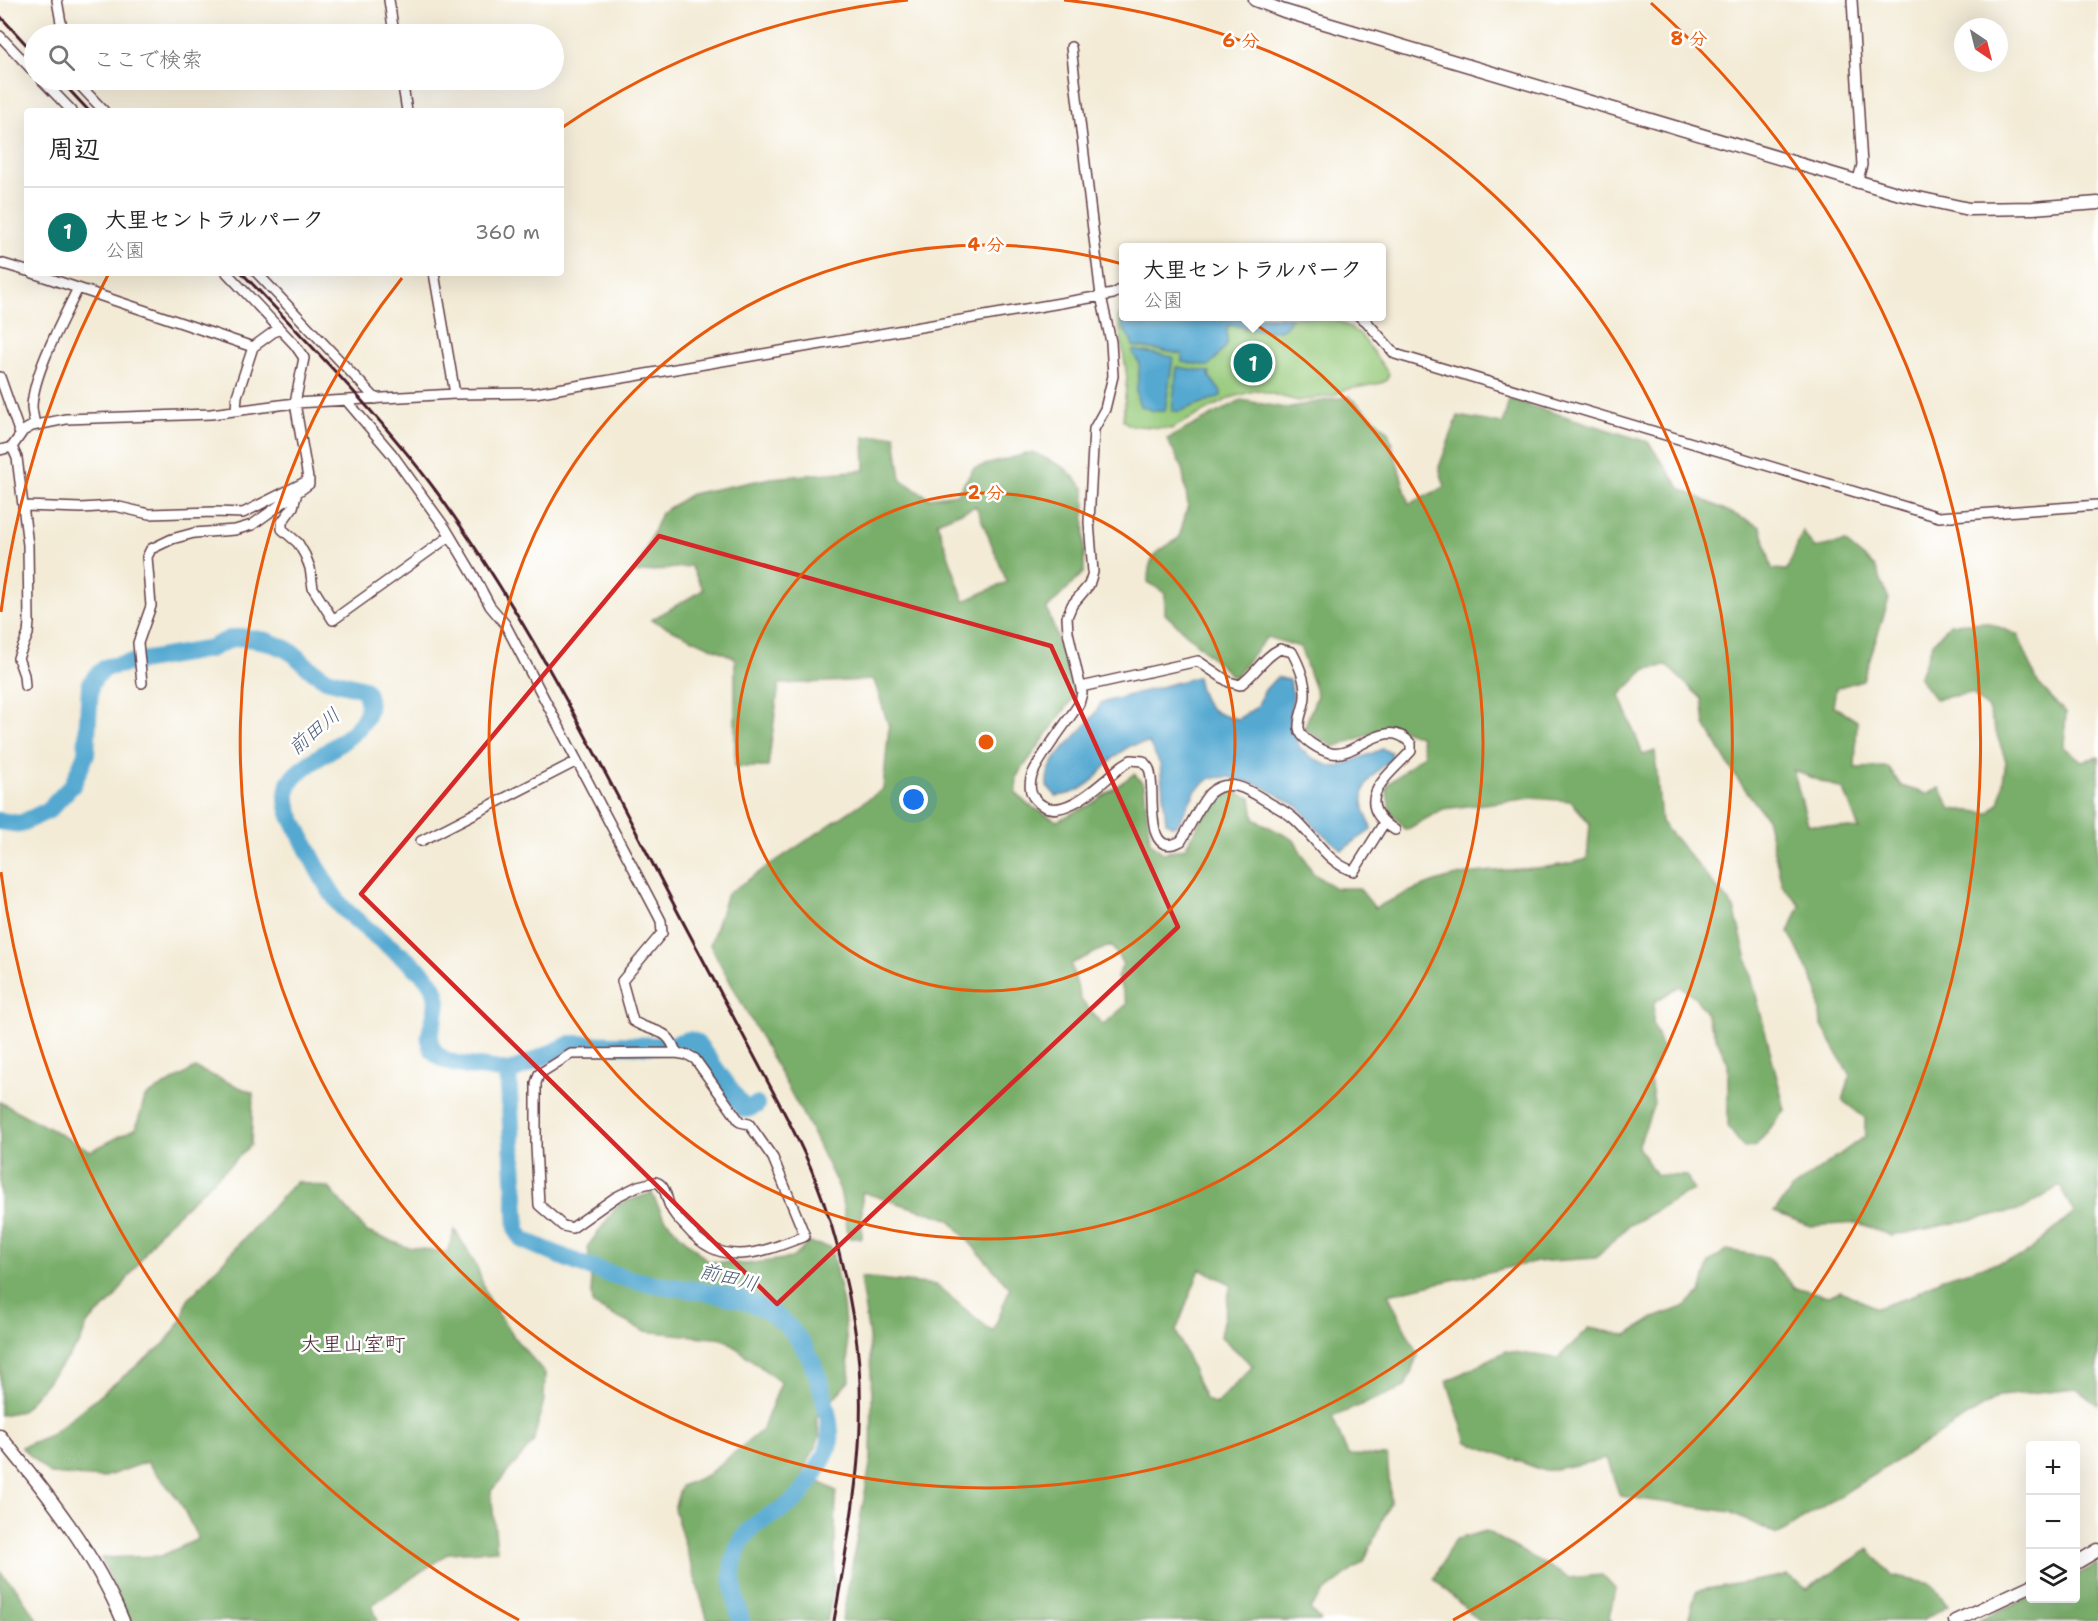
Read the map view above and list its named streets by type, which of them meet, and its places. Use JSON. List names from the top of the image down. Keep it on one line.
{"districts":["大里山室町"],"water":["前田川"],"north":"bottom right","page":{"search":"ここで検索","heading":"周辺","list":[{"mark":"1","name":"大里セントラルパーク","note":"公園","value":"360 m"}],"popup":["大里セントラルパーク","公園"],"pins":"1","map_buttons":["+","−"]},"rings":["8 分","6 分","4 分","2 分"]}
